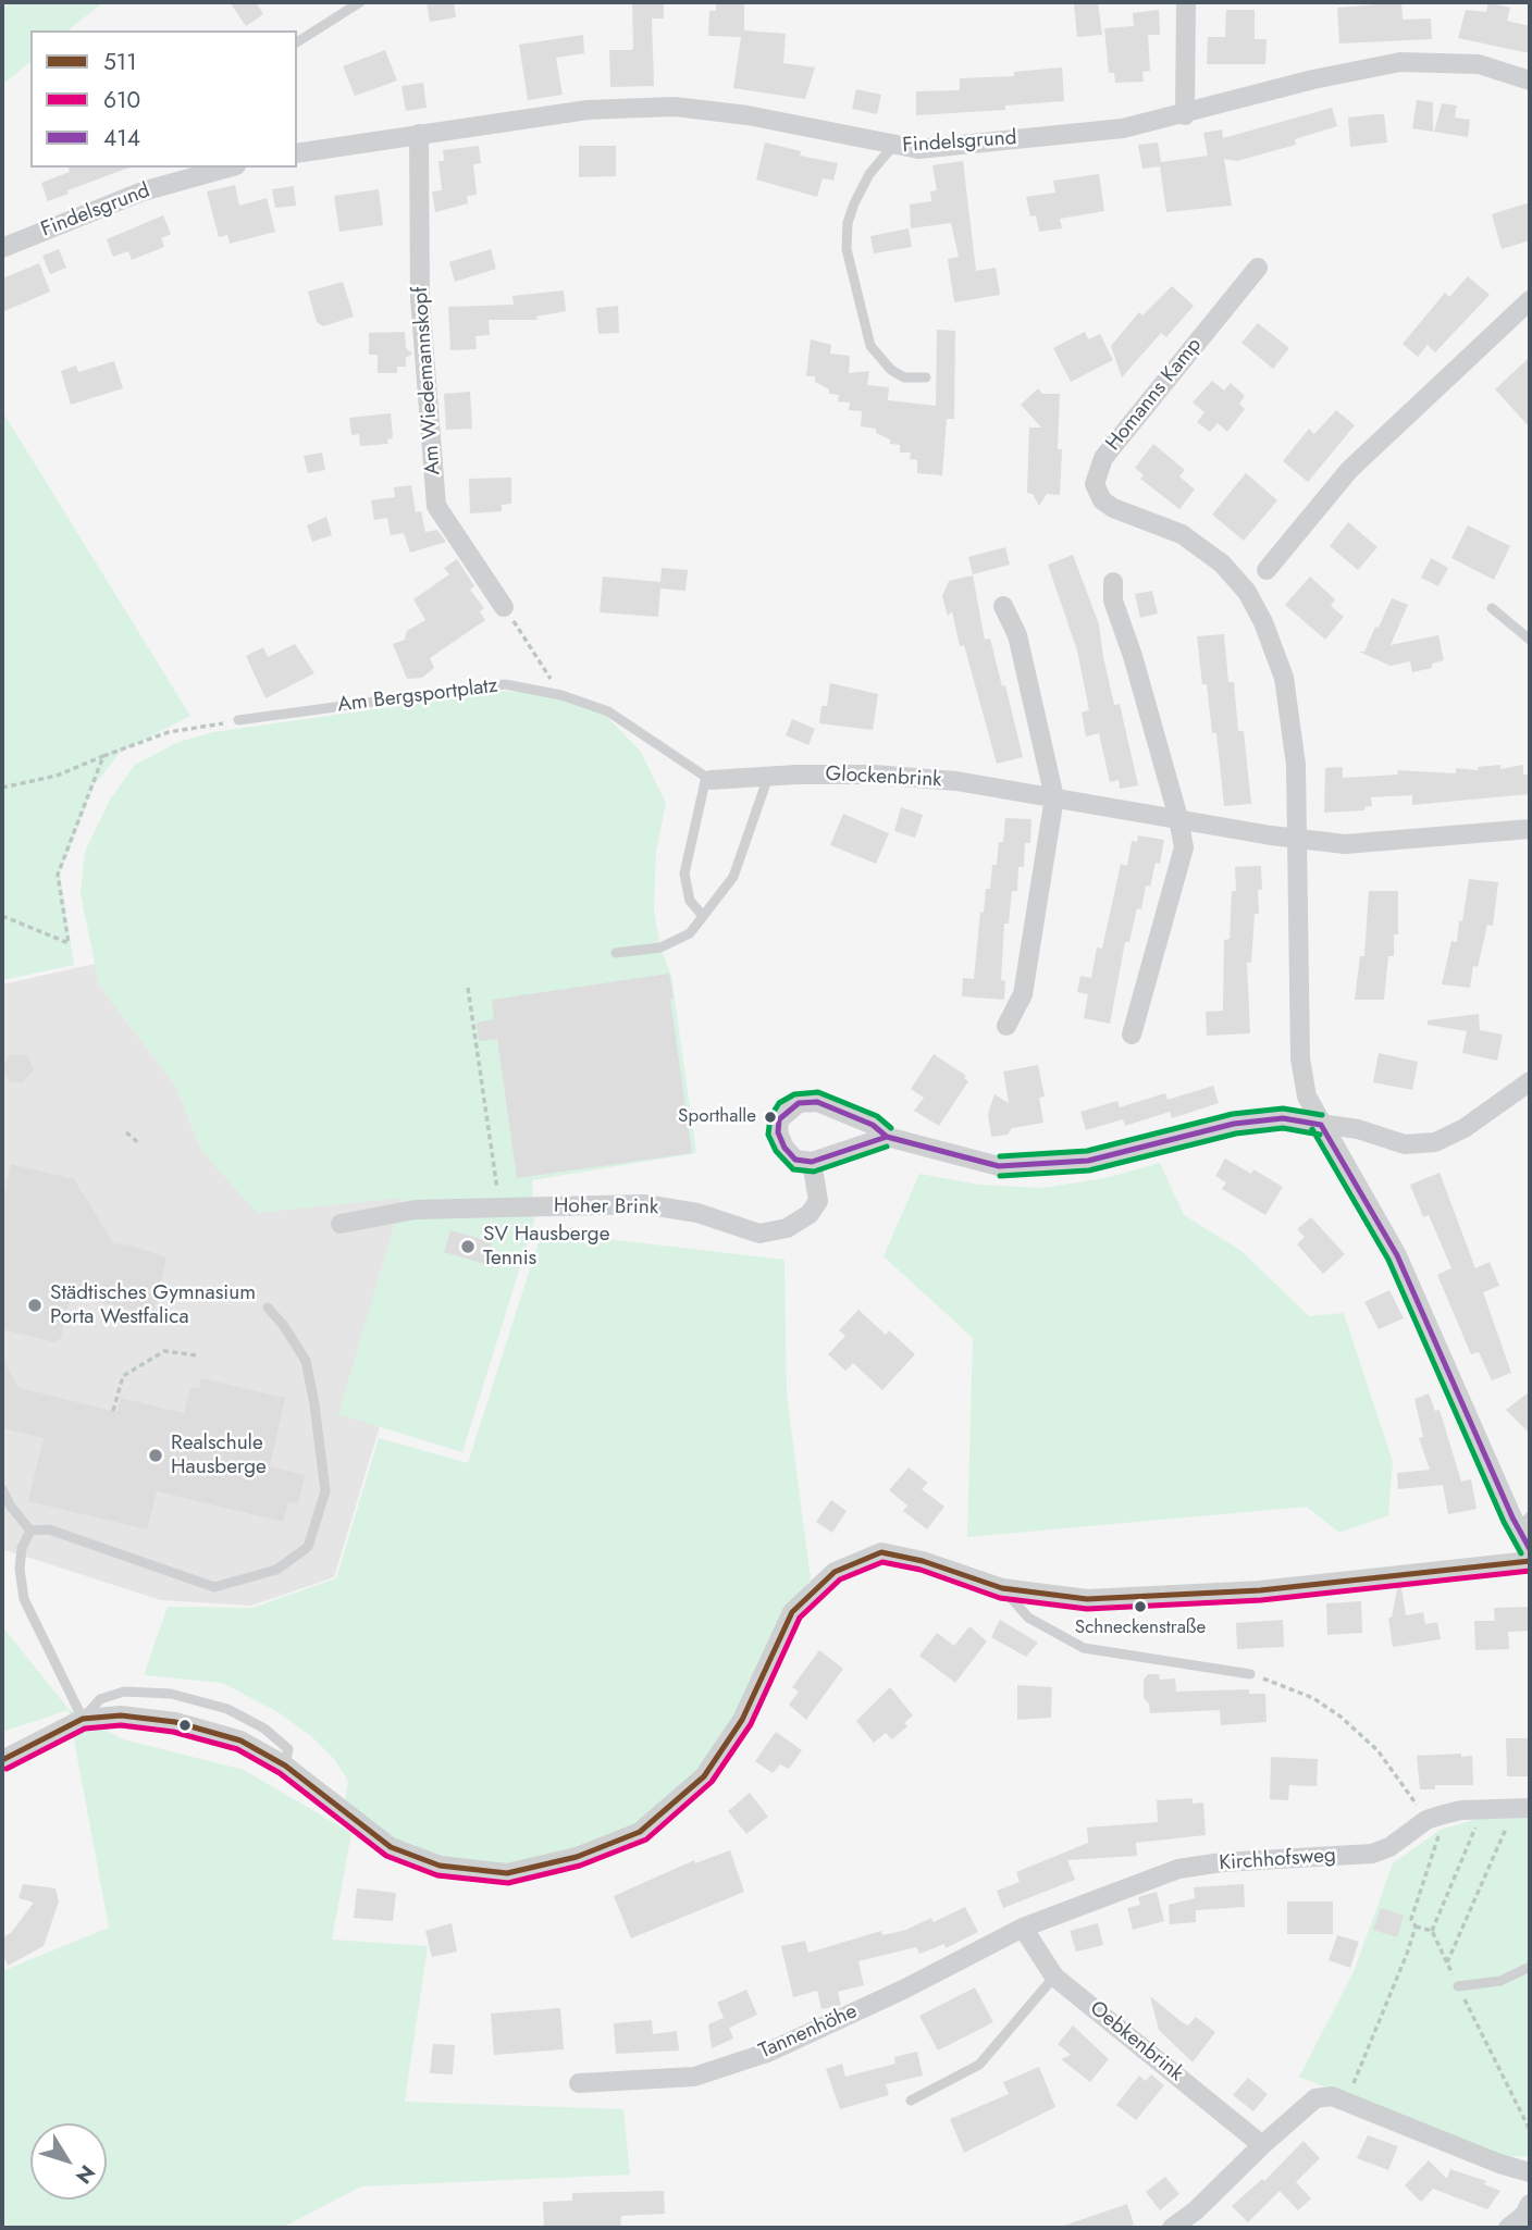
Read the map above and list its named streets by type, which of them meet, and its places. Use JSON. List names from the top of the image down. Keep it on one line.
{"streets":{"street":["Findelsgrund","Am Wiedemannskopf","Homanns Kamp","Glockenbrink","Hoher Brink","Kirchhofsweg","Tannenhöhe","Oebkenbrink"],"lane":["Am Bergsportplatz"]},"crossings":[["Findelsgrund","Am Wiedemannskopf"],["Homanns Kamp","Glockenbrink"],["Am Bergsportplatz","Glockenbrink"],["Kirchhofsweg","Tannenhöhe"],["Kirchhofsweg","Oebkenbrink"],["Tannenhöhe","Oebkenbrink"]],"places":["Sporthalle","SV Hausberge Tennis","Städtisches Gymnasium Porta Westfalica","Realschule Hausberge","Schneckenstraße"],"lines":["transit line 414","transit line 511","transit line 610"],"legend":["511","610","414"],"north":"bottom right"}
